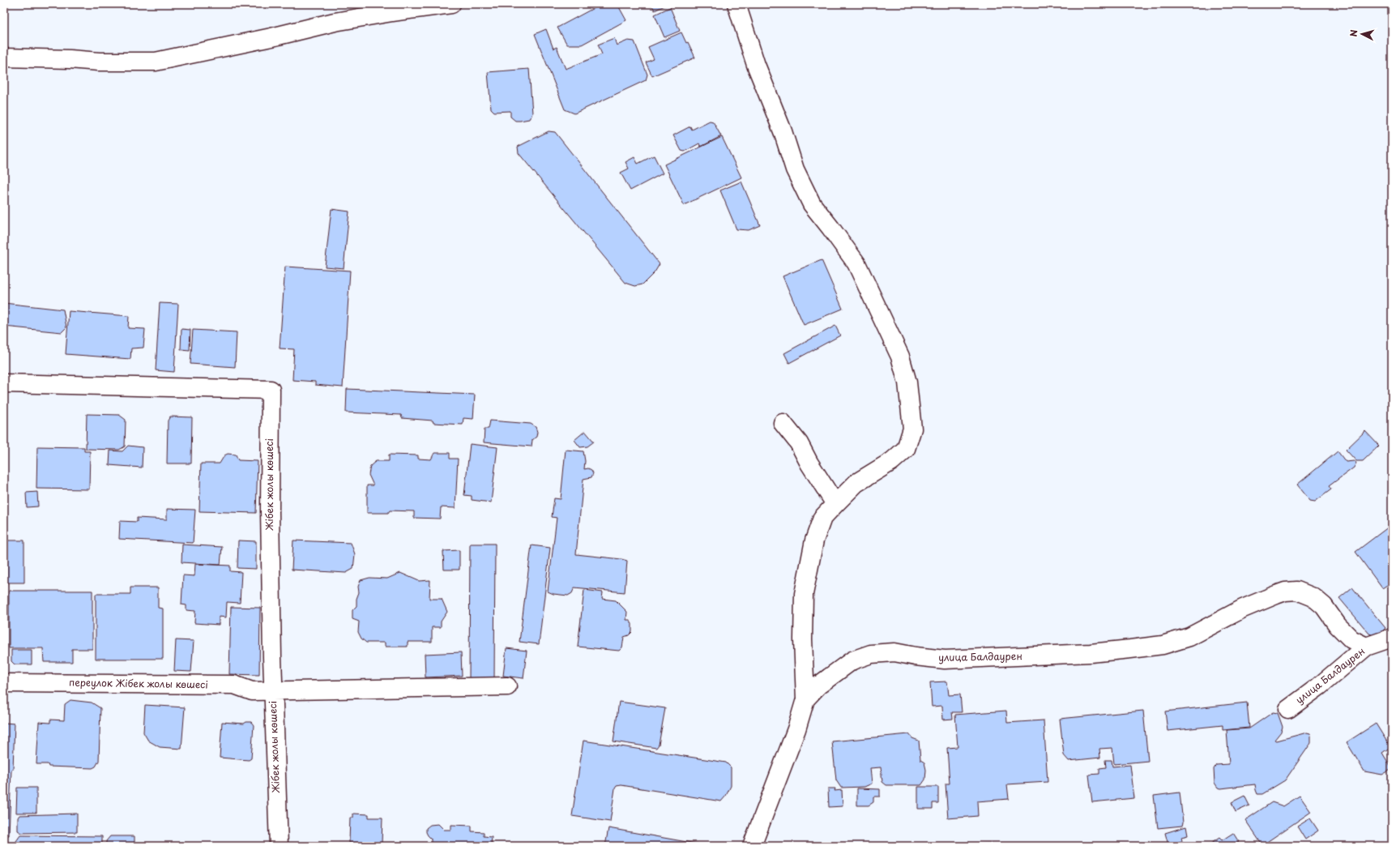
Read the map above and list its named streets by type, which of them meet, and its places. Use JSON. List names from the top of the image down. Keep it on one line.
{"streets":{"street":["Жібек жолы көшесі","улица Балдаурен","переулок Жібек жолы көшесі"]},"crossings":[["Жібек жолы көшесі","переулок Жібек жолы көшесі"]],"north":"left"}
